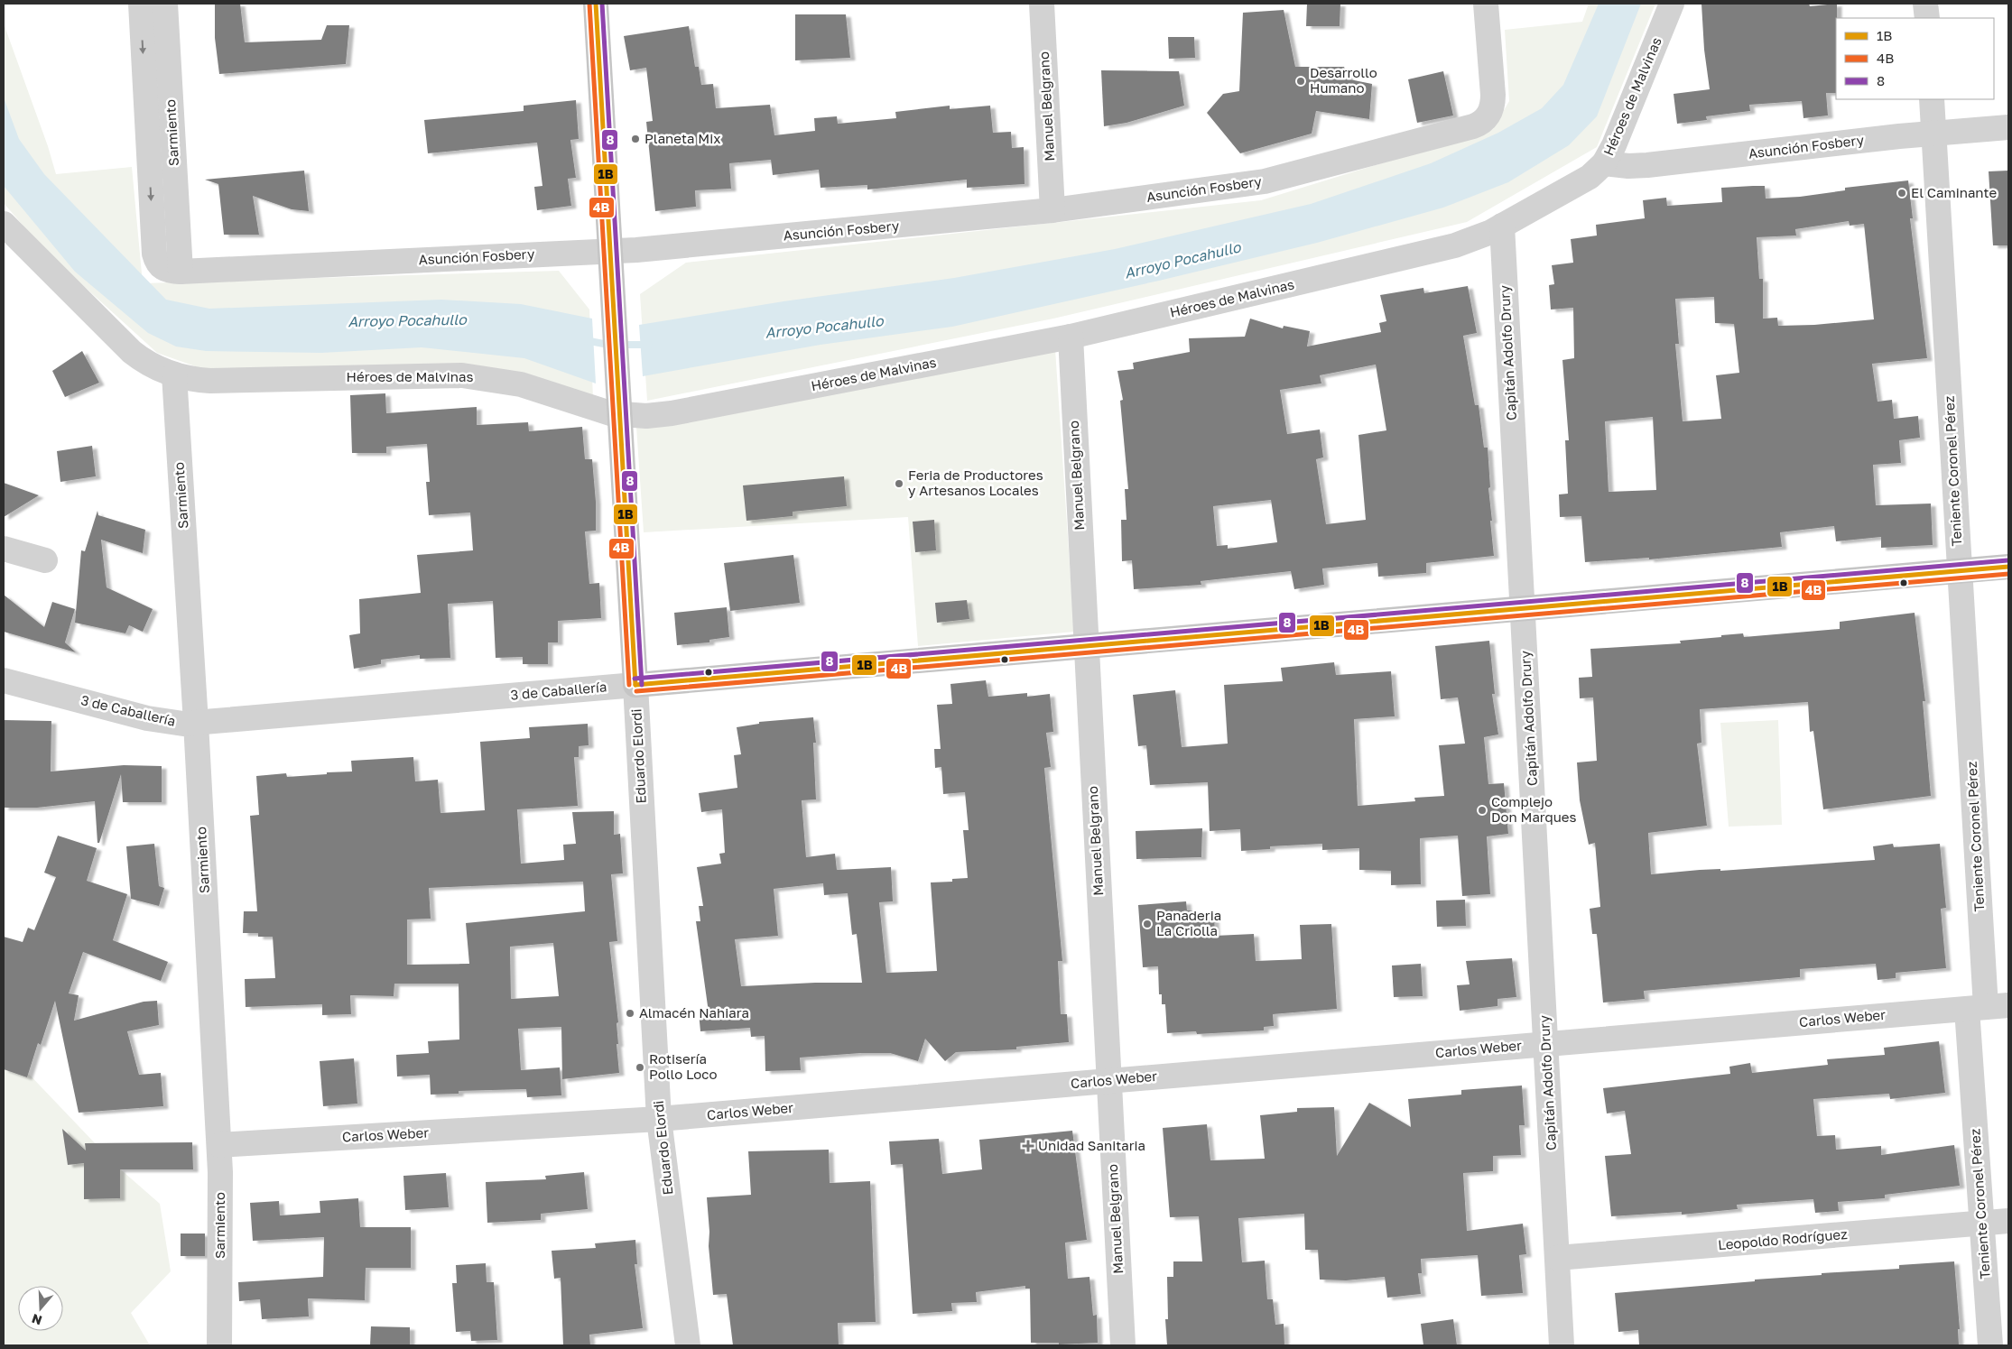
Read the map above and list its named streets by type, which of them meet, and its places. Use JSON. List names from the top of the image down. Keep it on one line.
{"streets":{"main road":["3 de Caballería","Eduardo Elordi"],"street":["Héroes de Malvinas","Manuel Belgrano","Sarmiento","Asunción Fosbery","Capitán Adolfo Drury","Teniente Coronel Pérez","Carlos Weber","Leopoldo Rodríguez"]},"crossings":[["Héroes de Malvinas","Manuel Belgrano"],["Héroes de Malvinas","Sarmiento"],["Héroes de Malvinas","Asunción Fosbery"],["Héroes de Malvinas","Capitán Adolfo Drury"],["Héroes de Malvinas","Eduardo Elordi"],["Manuel Belgrano","Asunción Fosbery"],["Manuel Belgrano","3 de Caballería"],["Manuel Belgrano","Carlos Weber"],["Sarmiento","Asunción Fosbery"],["Sarmiento","3 de Caballería"],["Sarmiento","Carlos Weber"],["Asunción Fosbery","Teniente Coronel Pérez"],["Asunción Fosbery","Eduardo Elordi"],["Capitán Adolfo Drury","3 de Caballería"],["Capitán Adolfo Drury","Carlos Weber"],["Capitán Adolfo Drury","Leopoldo Rodríguez"],["Teniente Coronel Pérez","3 de Caballería"],["Teniente Coronel Pérez","Carlos Weber"],["Teniente Coronel Pérez","Leopoldo Rodríguez"],["3 de Caballería","Eduardo Elordi"],["Eduardo Elordi","Carlos Weber"]],"water":["Arroyo Pocahullo"],"places":{"other":["Desarrollo Humano","Planeta Mix","El Caminante","Feria de Productores y Artesanos Locales","Complejo Don Marques","Panaderia La Criolla","Almacén Nahiara","Rotisería Pollo Loco"],"health":["Unidad Sanitaria"]},"lines":["transit line 1B","transit line 4B","transit line 8"],"legend":["1B","4B","8"],"north":"bottom"}
